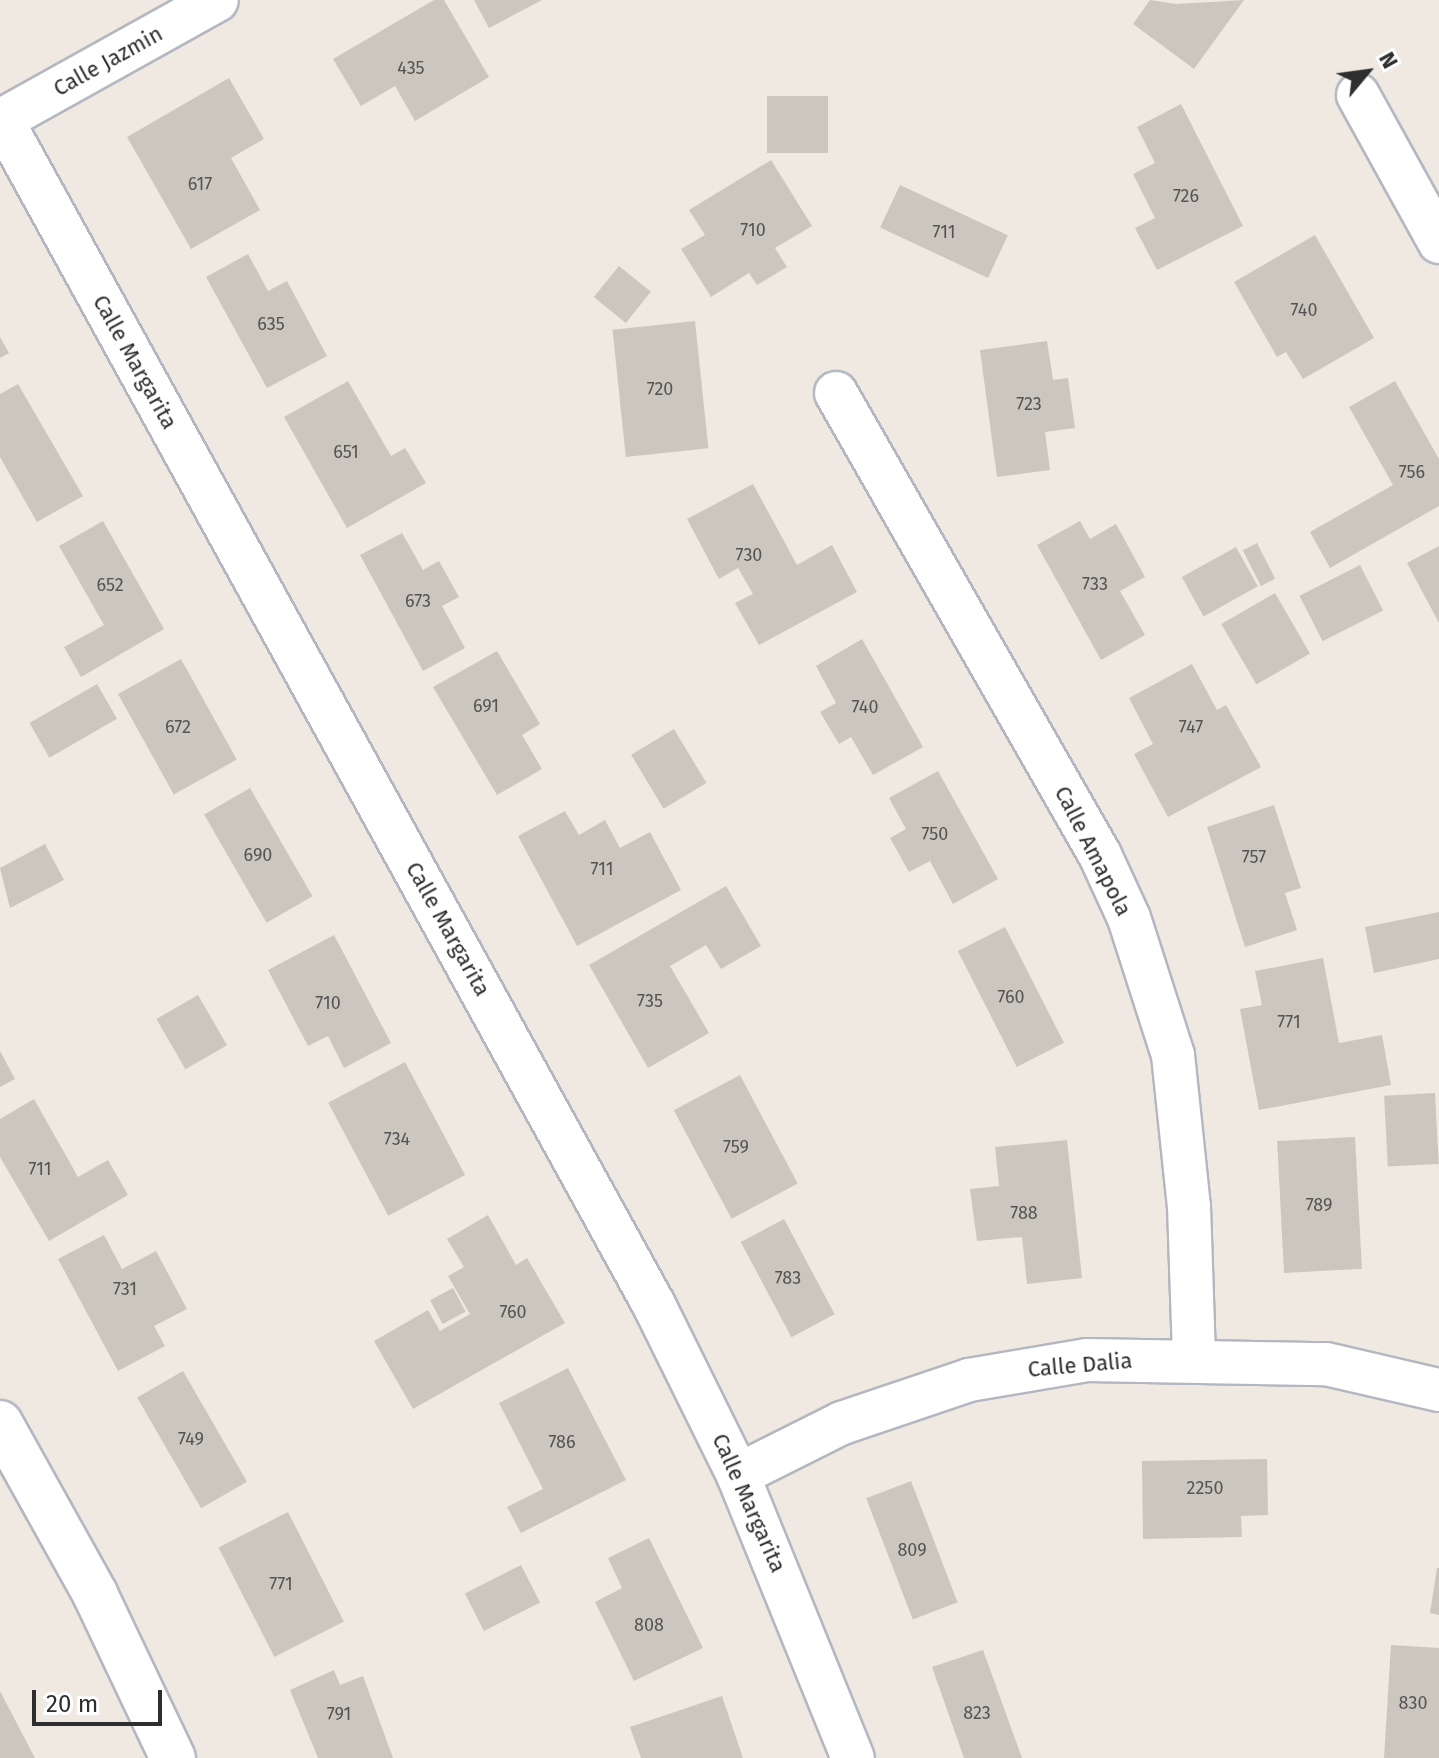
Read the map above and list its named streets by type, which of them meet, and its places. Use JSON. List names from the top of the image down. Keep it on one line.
{"streets":{"street":["Calle Jazmin","Calle Margarita","Calle Amapola","Calle Dalia"]},"crossings":[["Calle Jazmin","Calle Margarita"],["Calle Margarita","Calle Dalia"],["Calle Amapola","Calle Dalia"]],"house_numbers":["435","617","726","710","711","740","635","720","723","651","756","730","733","652","673","691","740","672","747","750","690","757","711","760","735","710","771","734","759","711","789","788","783","731","760","749","786","2250","809","771","808","830","823","791"],"scale_bar":"20 m","north":"top right"}
